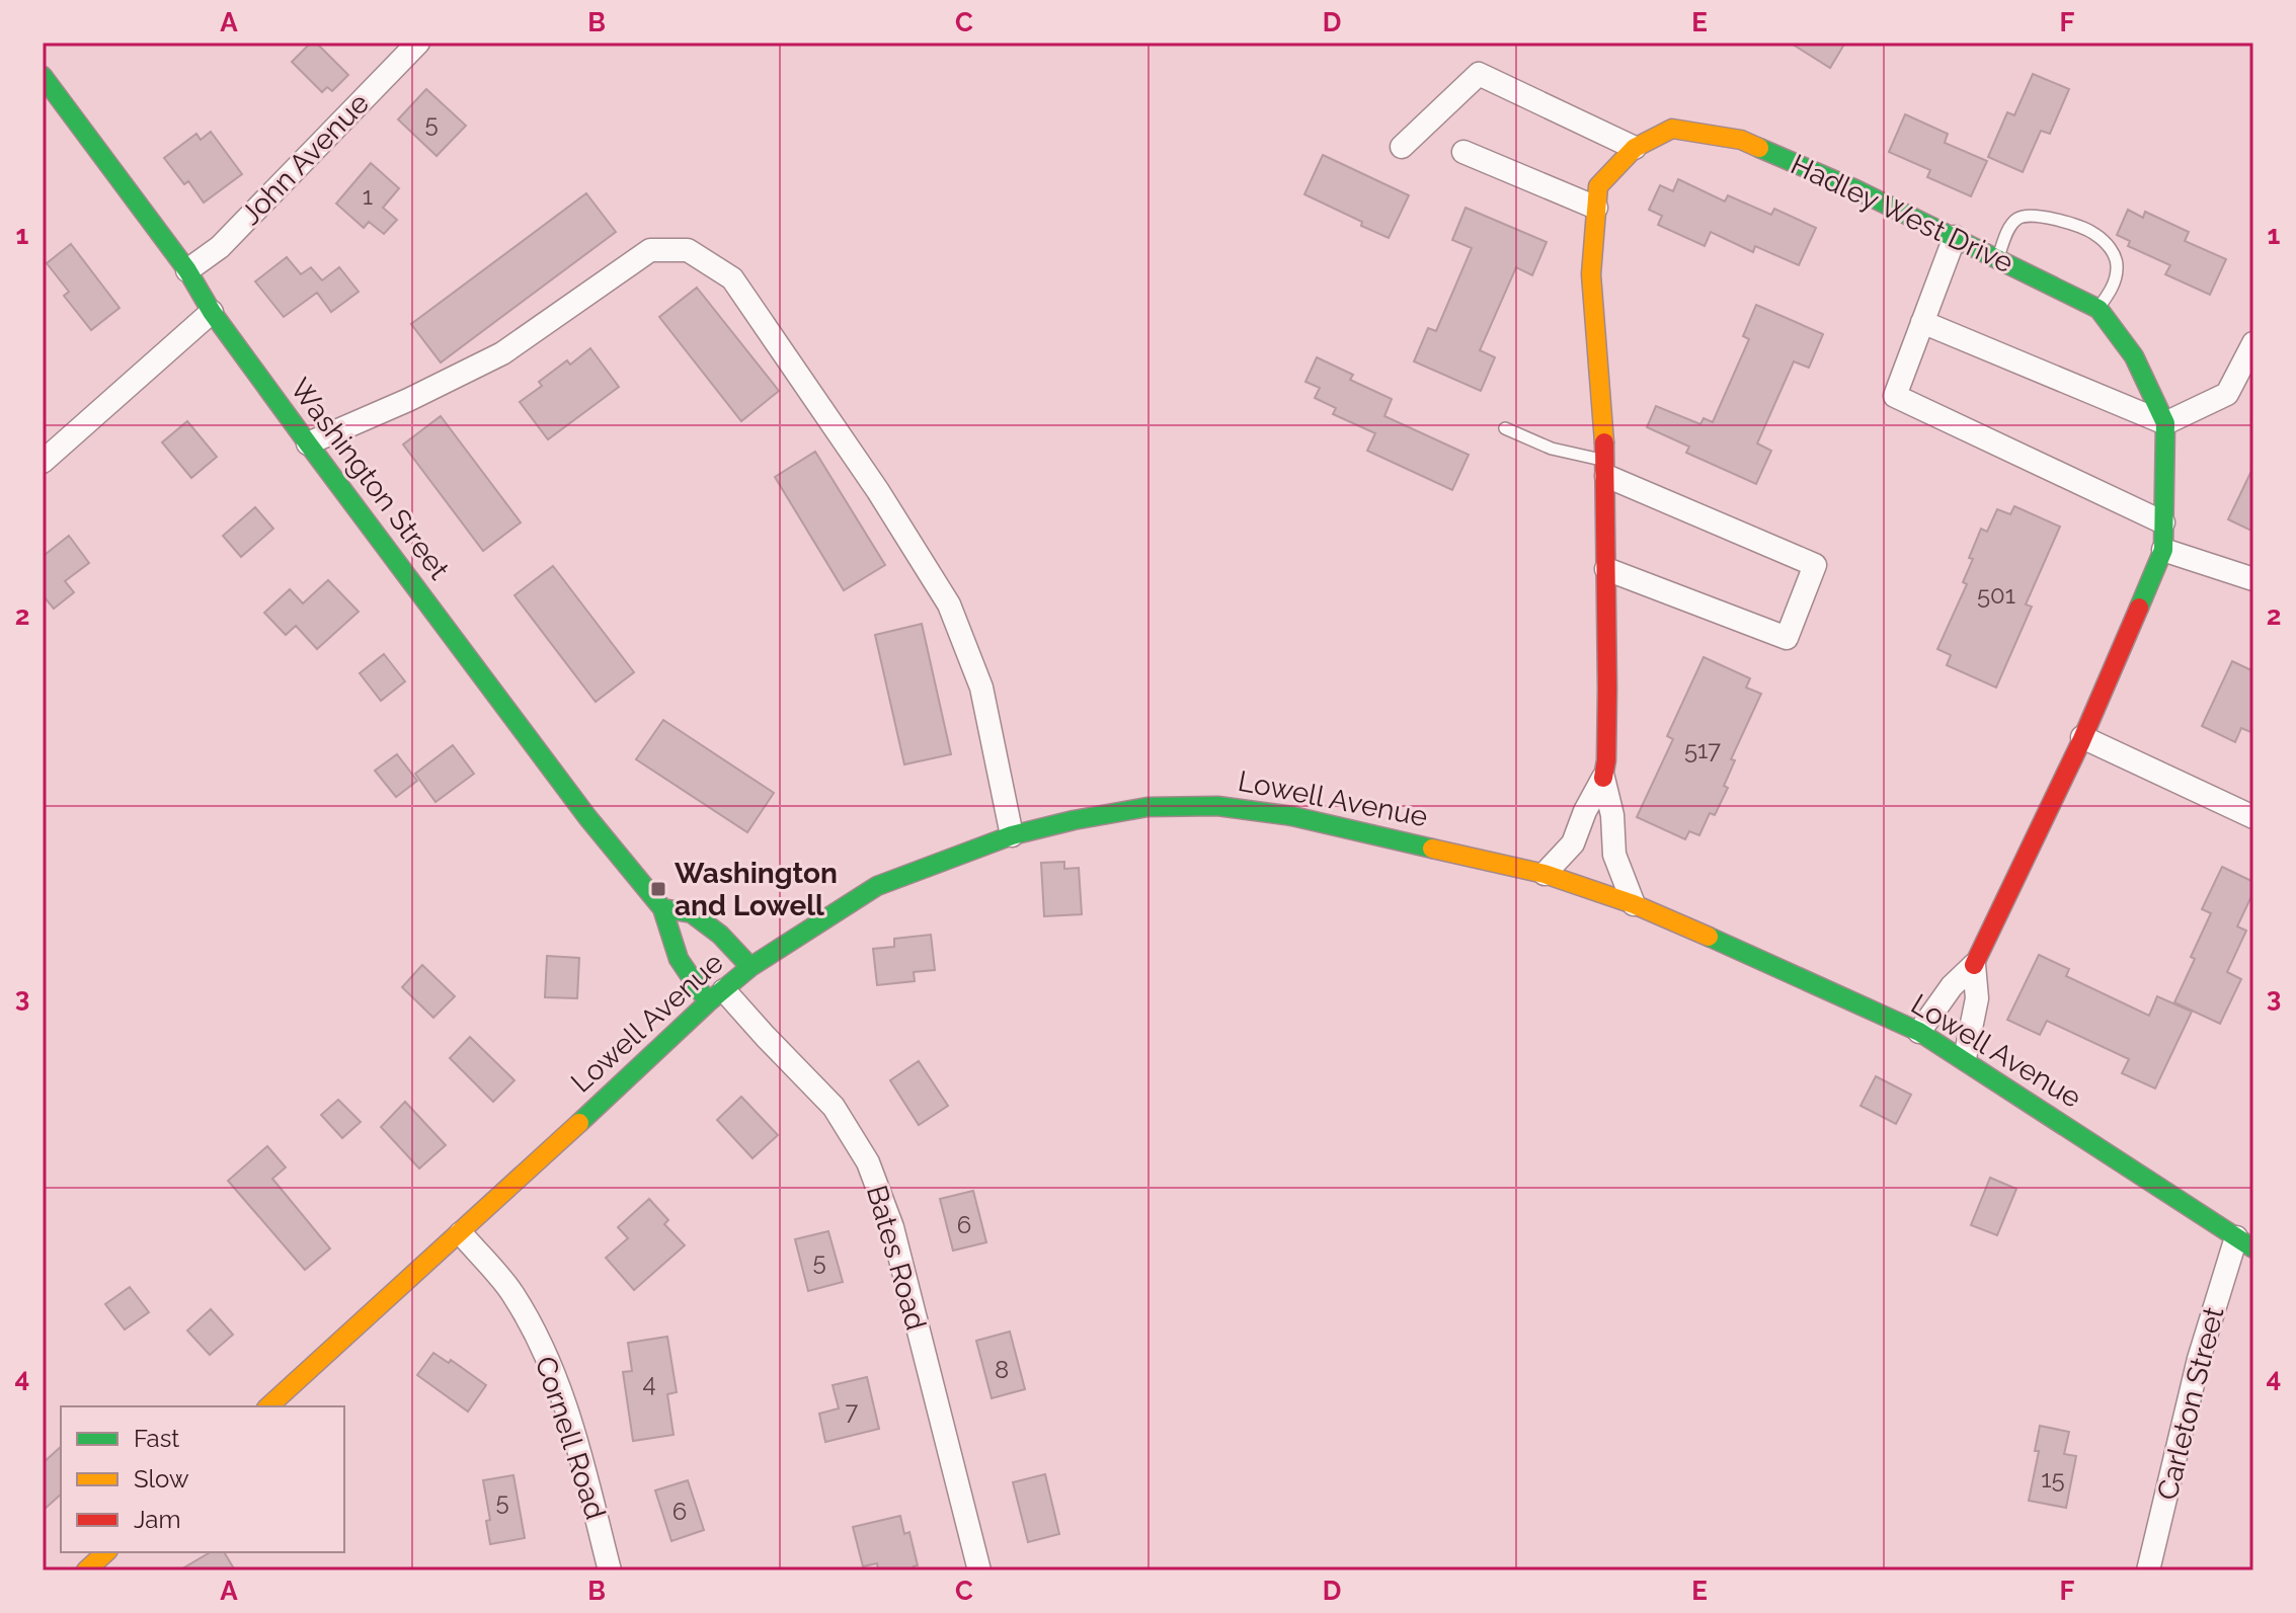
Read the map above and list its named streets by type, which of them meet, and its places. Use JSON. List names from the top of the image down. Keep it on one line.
{"streets":{"street":["John Avenue","Hadley West Drive","Washington Street","Lowell Avenue","Bates Road","Carleton Street","Cornell Road"]},"crossings":[["John Avenue","Washington Street"],["Hadley West Drive","Lowell Avenue"],["Washington Street","Lowell Avenue"],["Washington Street","Bates Road"],["Lowell Avenue","Bates Road"],["Lowell Avenue","Carleton Street"],["Lowell Avenue","Cornell Road"]],"places":{"transit":["Washington and Lowell"]},"house_numbers":["5","1","501","517","6","5","8","4","7","15","5","6"],"legend":["Fast","Slow","Jam"],"grid":{"columns":["A","B","C","D","E","F"],"rows":["1","2","3","4"]}}
